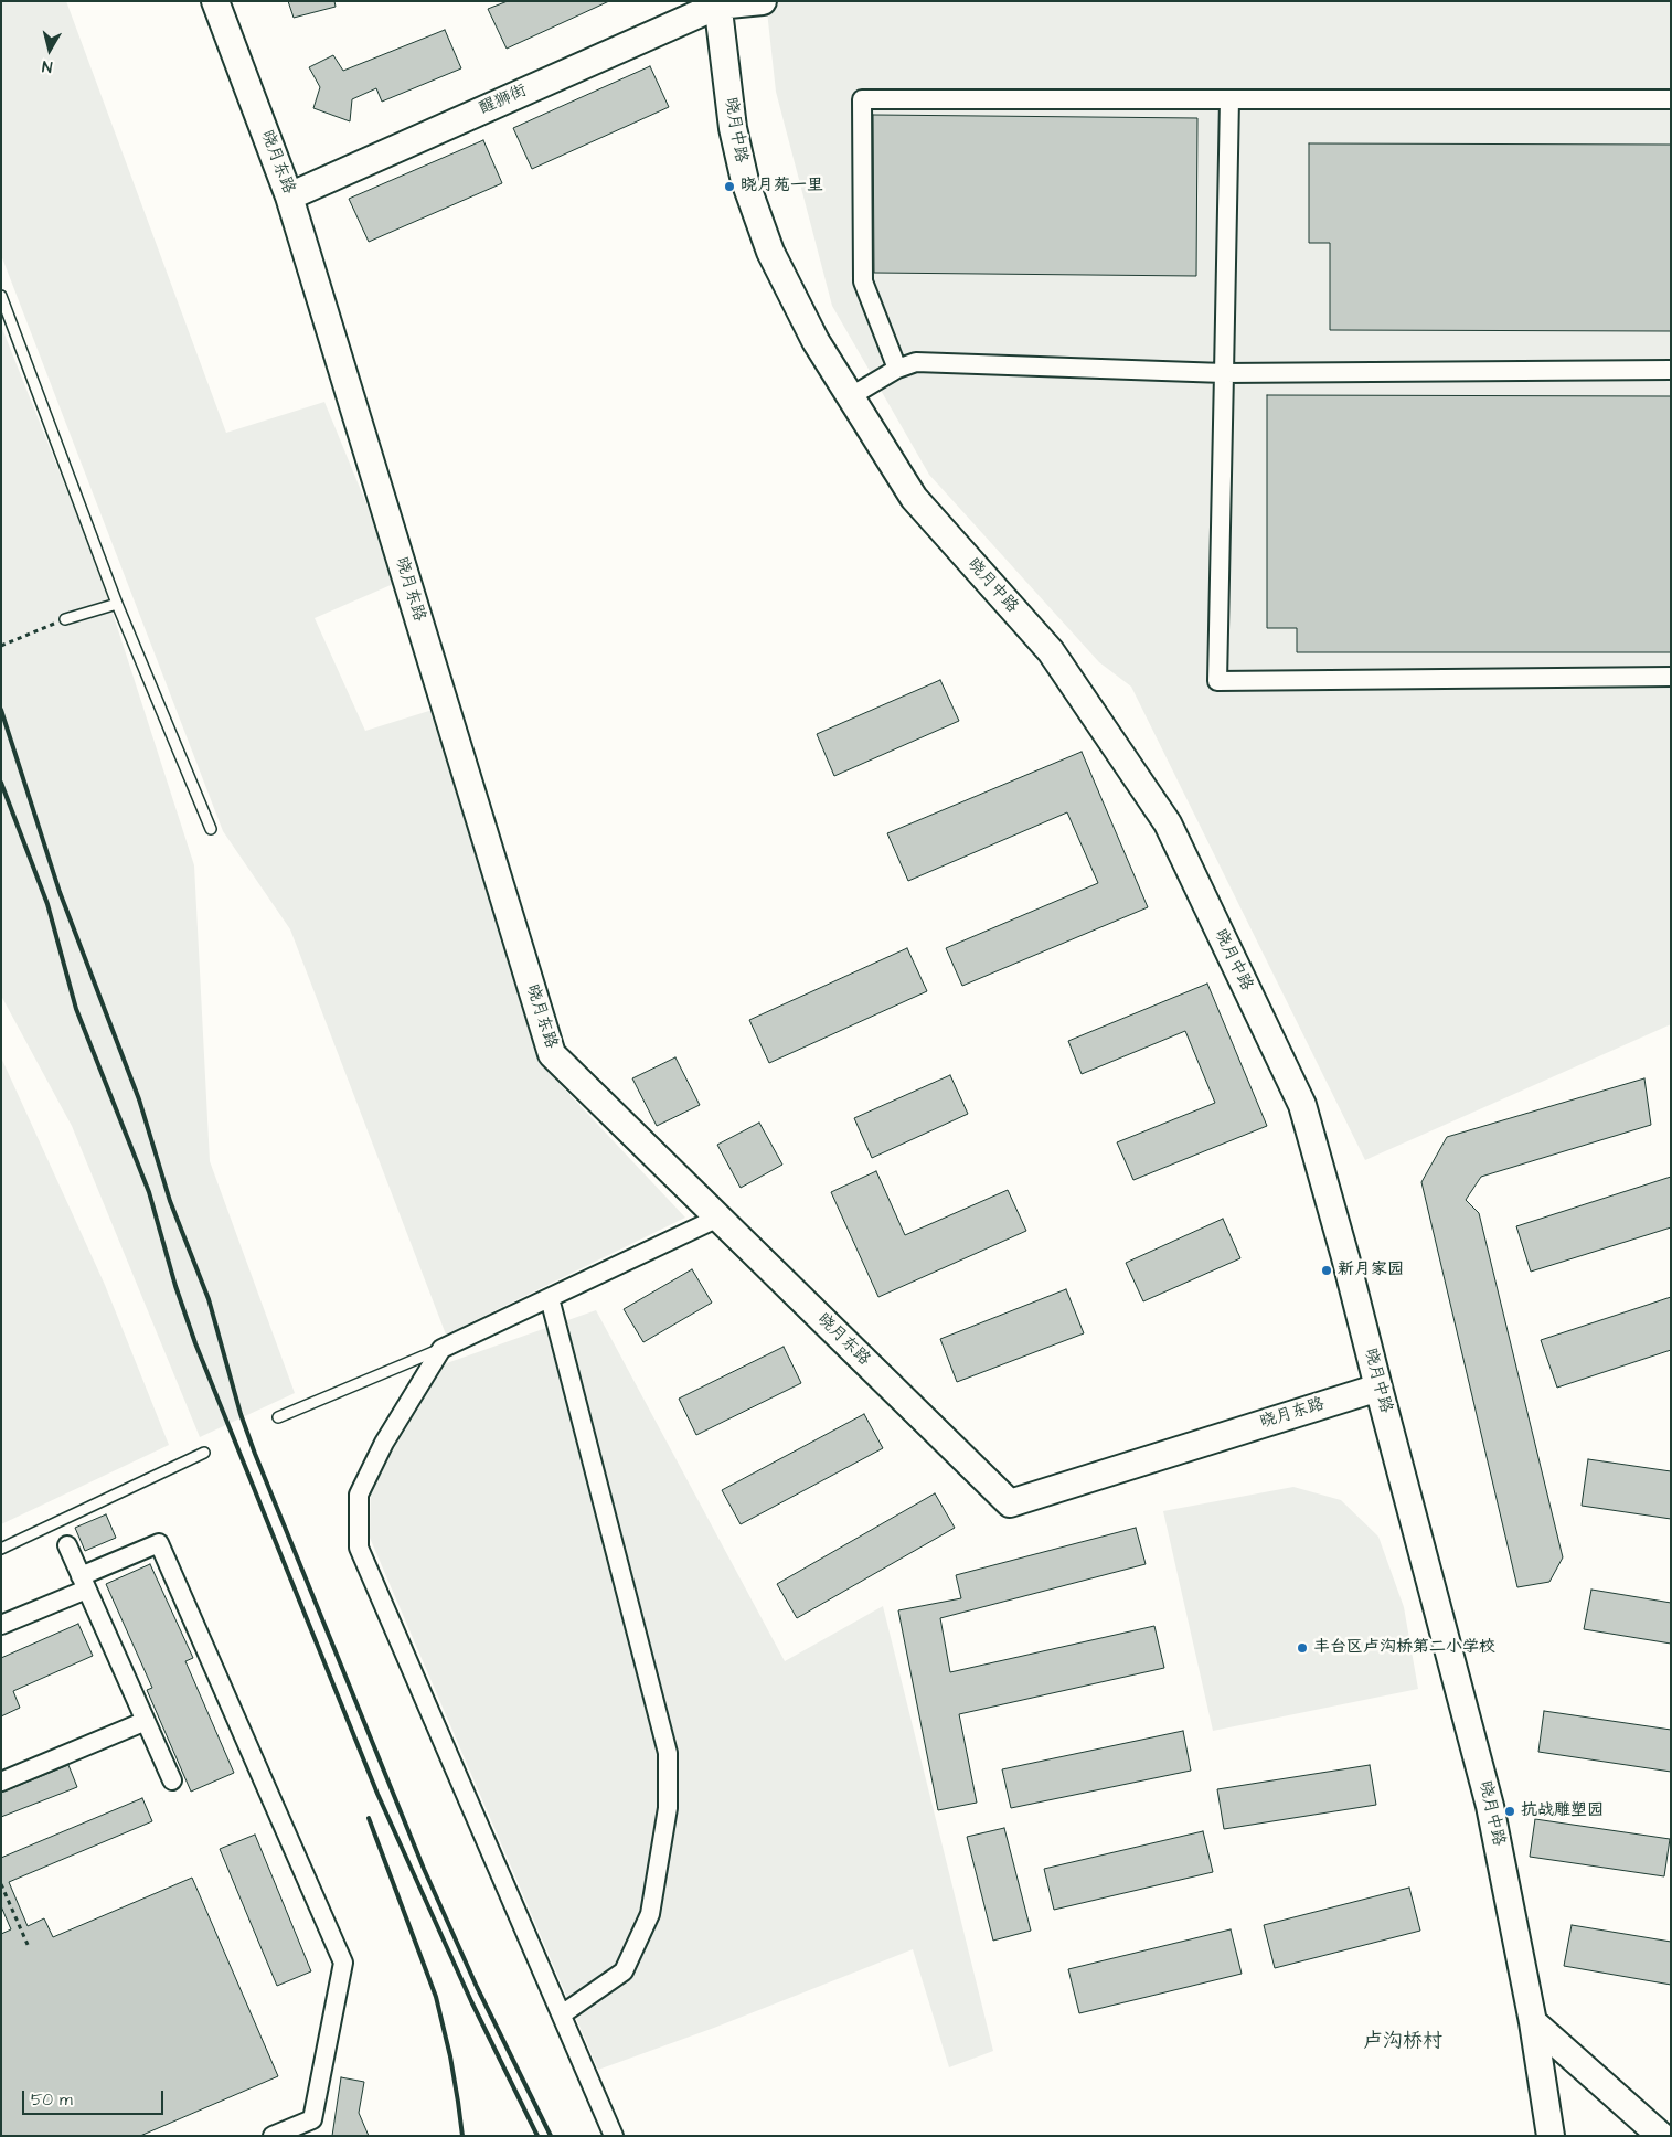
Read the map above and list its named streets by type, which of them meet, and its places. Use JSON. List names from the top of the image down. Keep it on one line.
{"streets":{"street":["醒狮街","晓月中路","晓月东路"]},"crossings":[["醒狮街","晓月中路"],["醒狮街","晓月东路"],["晓月中路","晓月东路"]],"districts":["卢沟桥村"],"places":["晓月苑一里","新月家园","丰台区卢沟桥第二小学校","抗战雕塑园"],"scale_bar":"50 m","north":"bottom"}
